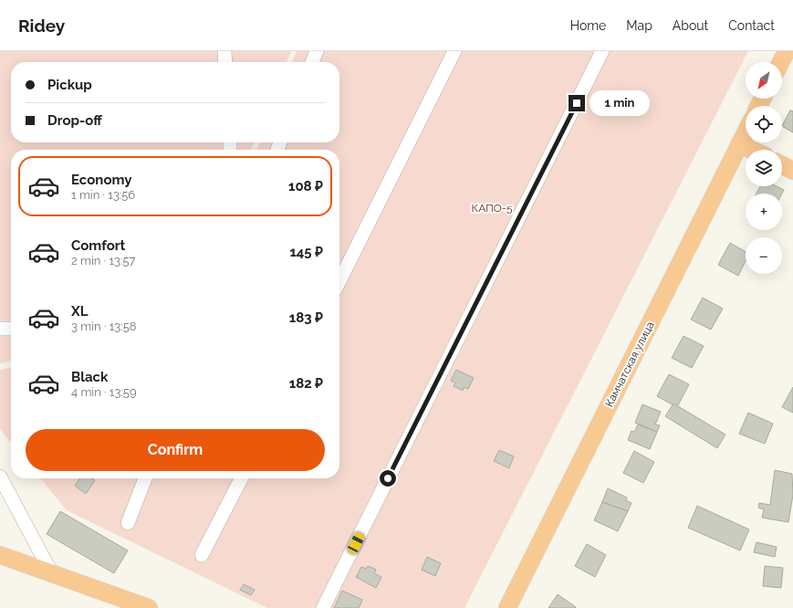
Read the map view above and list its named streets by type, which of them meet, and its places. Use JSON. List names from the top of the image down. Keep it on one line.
{"streets":{"main road":["Камчатская улица"]},"parks":["КАПО-5"],"north":"bottom left","page":{"header":"Ridey","nav":["Home","Map","About","Contact"],"map_buttons":["+","−"],"banner":["Pickup","Drop-off"],"bubble":"1 min","list":[{"name":"Economy","note":"1 min · 13:56","value":"108 ₽"},{"name":"Comfort","note":"2 min · 13:57","value":"145 ₽"},{"name":"XL","note":"3 min · 13:58","value":"183 ₽"},{"name":"Black","note":"4 min · 13:59","value":"182 ₽"}],"buttons":"Confirm"}}
